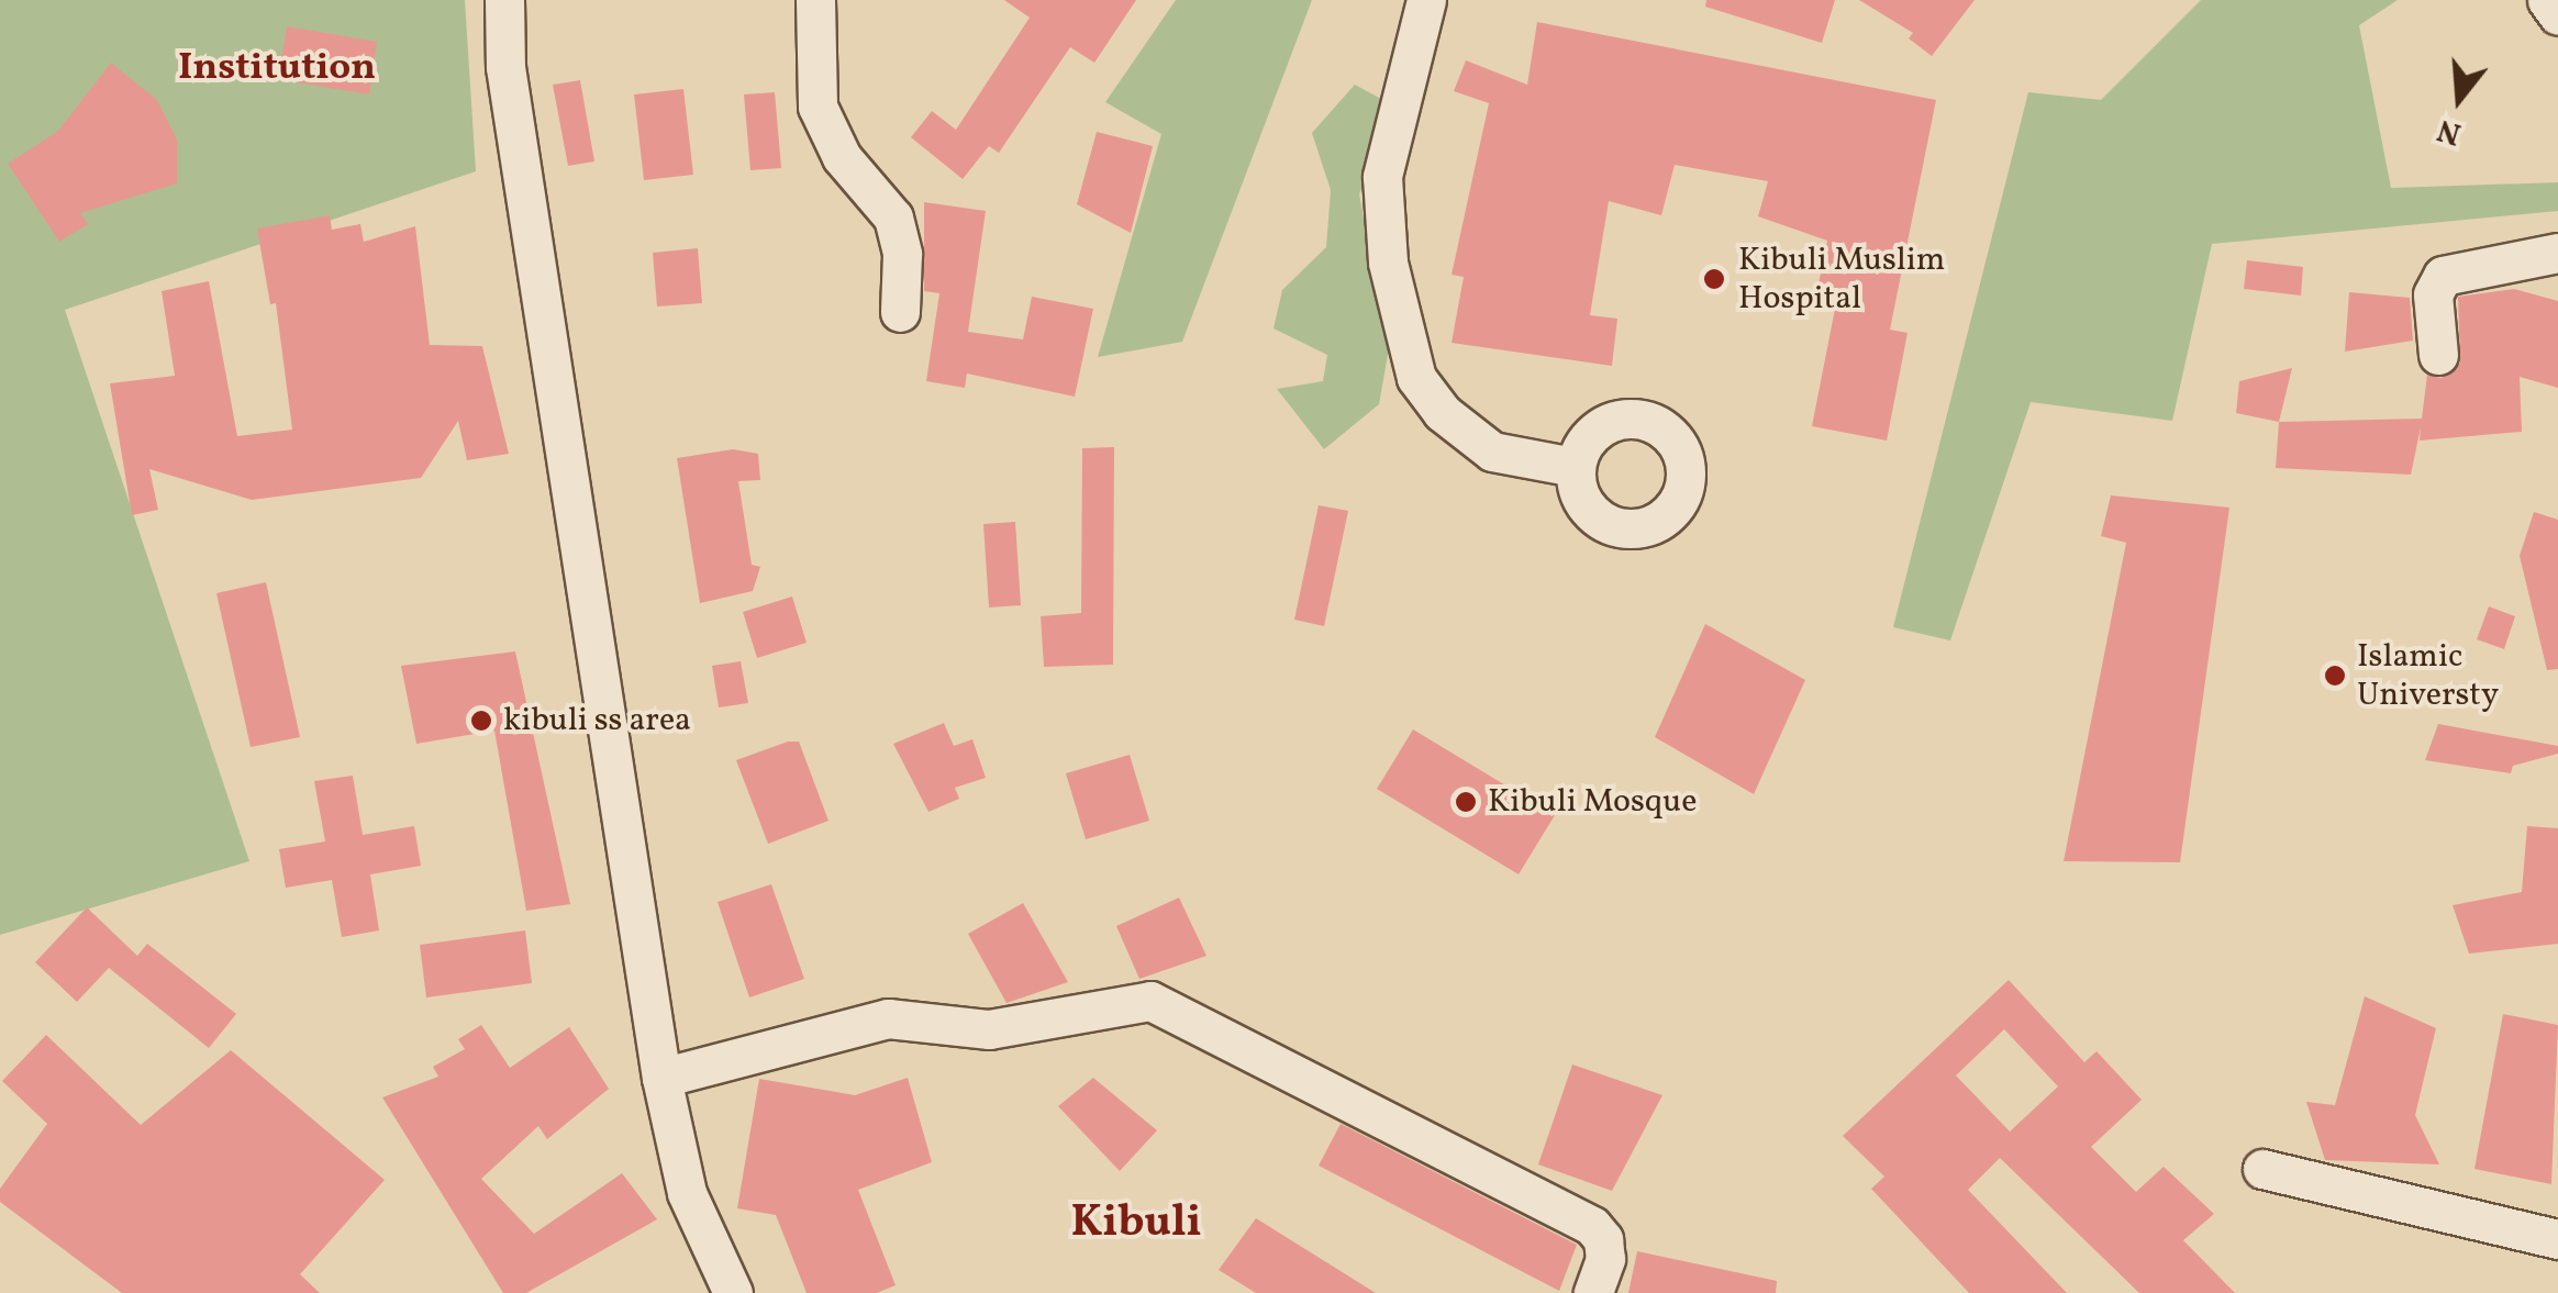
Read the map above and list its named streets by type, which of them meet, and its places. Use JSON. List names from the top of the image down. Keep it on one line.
{"districts":["Institution","Kibuli"],"places":["Kibuli Muslim Hospital","Islamic Universty","kibuli ss area","Kibuli Mosque"],"north":"bottom"}
